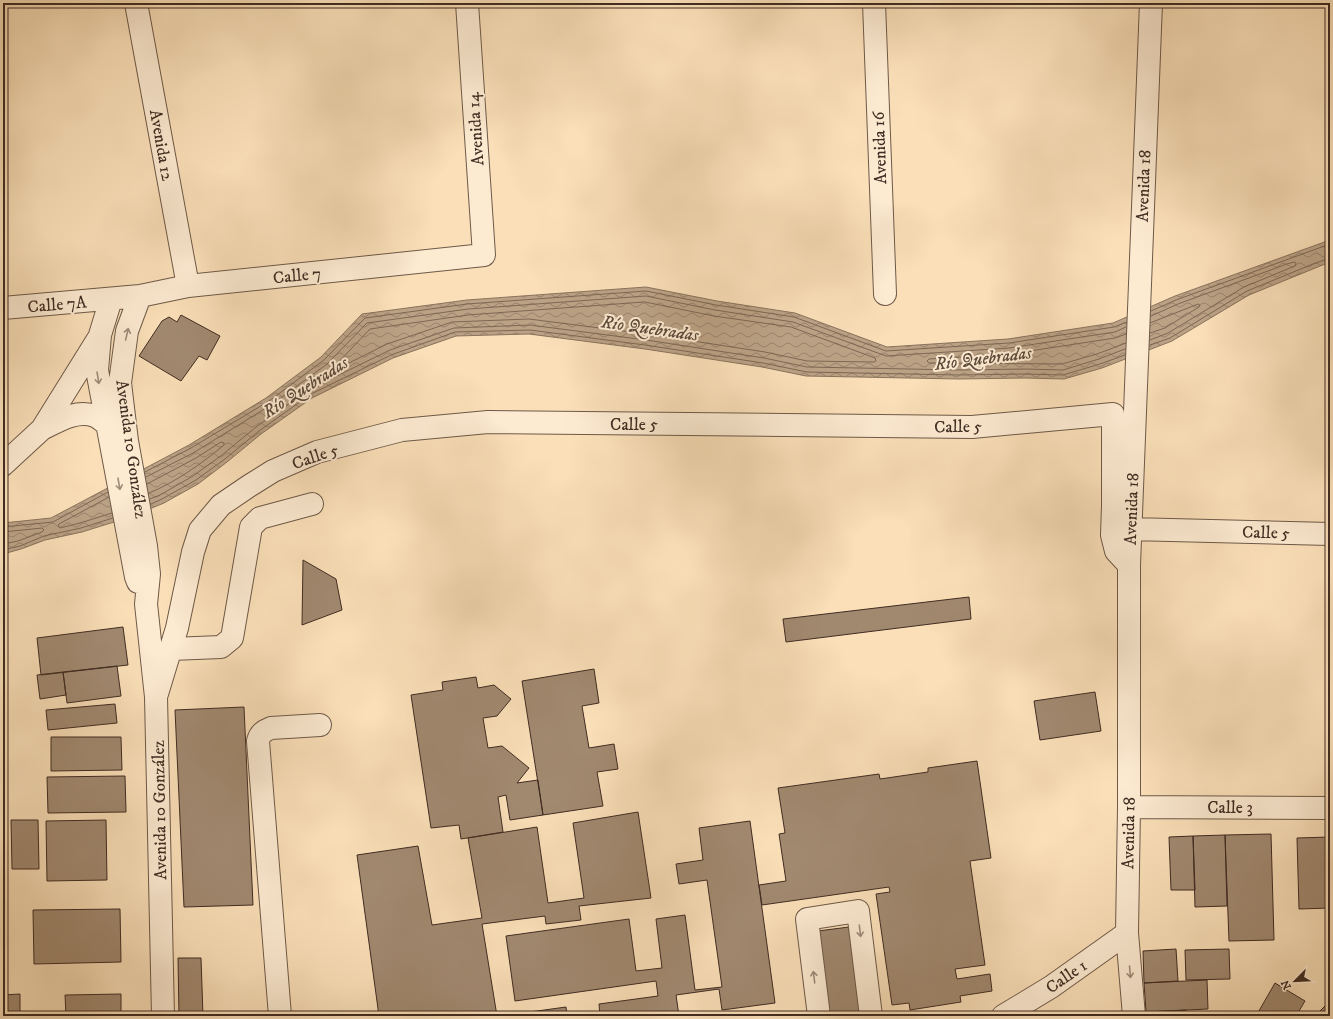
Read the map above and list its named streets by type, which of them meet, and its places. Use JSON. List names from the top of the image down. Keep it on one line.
{"streets":{"street":["Avenida 14","Avenida 12","Avenida 16","Avenida 18","Calle 7","Calle 7A","Calle 5","Avenida 10 González","Calle 3","Calle 1"]},"crossings":[["Avenida 14","Calle 7"],["Avenida 12","Calle 7"],["Avenida 18","Calle 5"],["Avenida 18","Calle 3"],["Avenida 18","Calle 1"],["Calle 7","Calle 7A"],["Calle 7","Avenida 10 González"],["Calle 7A","Avenida 10 González"],["Calle 5","Avenida 10 González"]],"water":["Río Quebradas"],"north":"bottom left"}
